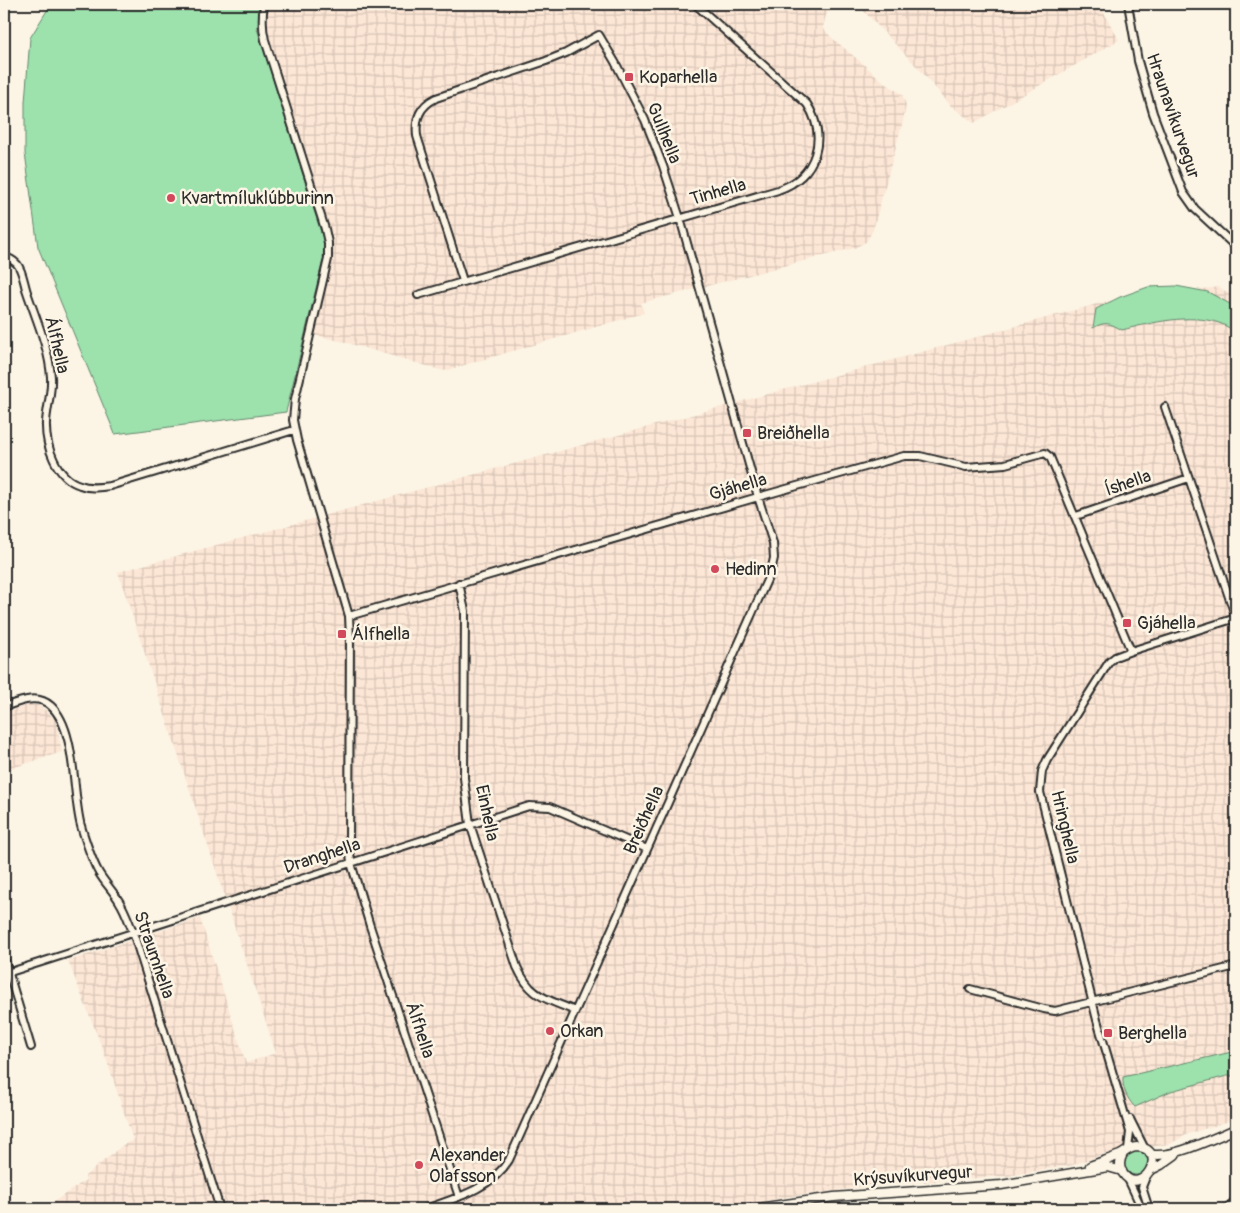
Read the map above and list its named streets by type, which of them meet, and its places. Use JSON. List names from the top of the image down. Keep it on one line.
{"streets":{"main road":["Krýsuvíkurvegur"],"street":["Hraunavíkurvegur","Gullhella","Tinhella","Álfhella","Íshella","Gjáhella","Einhella","Breiðhella","Hringhella","Dranghella","Straumhella"]},"crossings":[["Gullhella","Tinhella"],["Gullhella","Breiðhella"],["Tinhella","Breiðhella"],["Álfhella","Gjáhella"],["Álfhella","Breiðhella"],["Álfhella","Dranghella"],["Íshella","Gjáhella"],["Gjáhella","Einhella"],["Gjáhella","Breiðhella"],["Gjáhella","Hringhella"],["Einhella","Breiðhella"],["Einhella","Dranghella"],["Breiðhella","Dranghella"],["Dranghella","Straumhella"]],"places":{"transit":["Koparhella","Breiðhella","Gjáhella","Álfhella","Berghella"],"other":["Kvartmíluklúbburinn","Hedinn","Orkan","Alexander Olafsson"]}}
